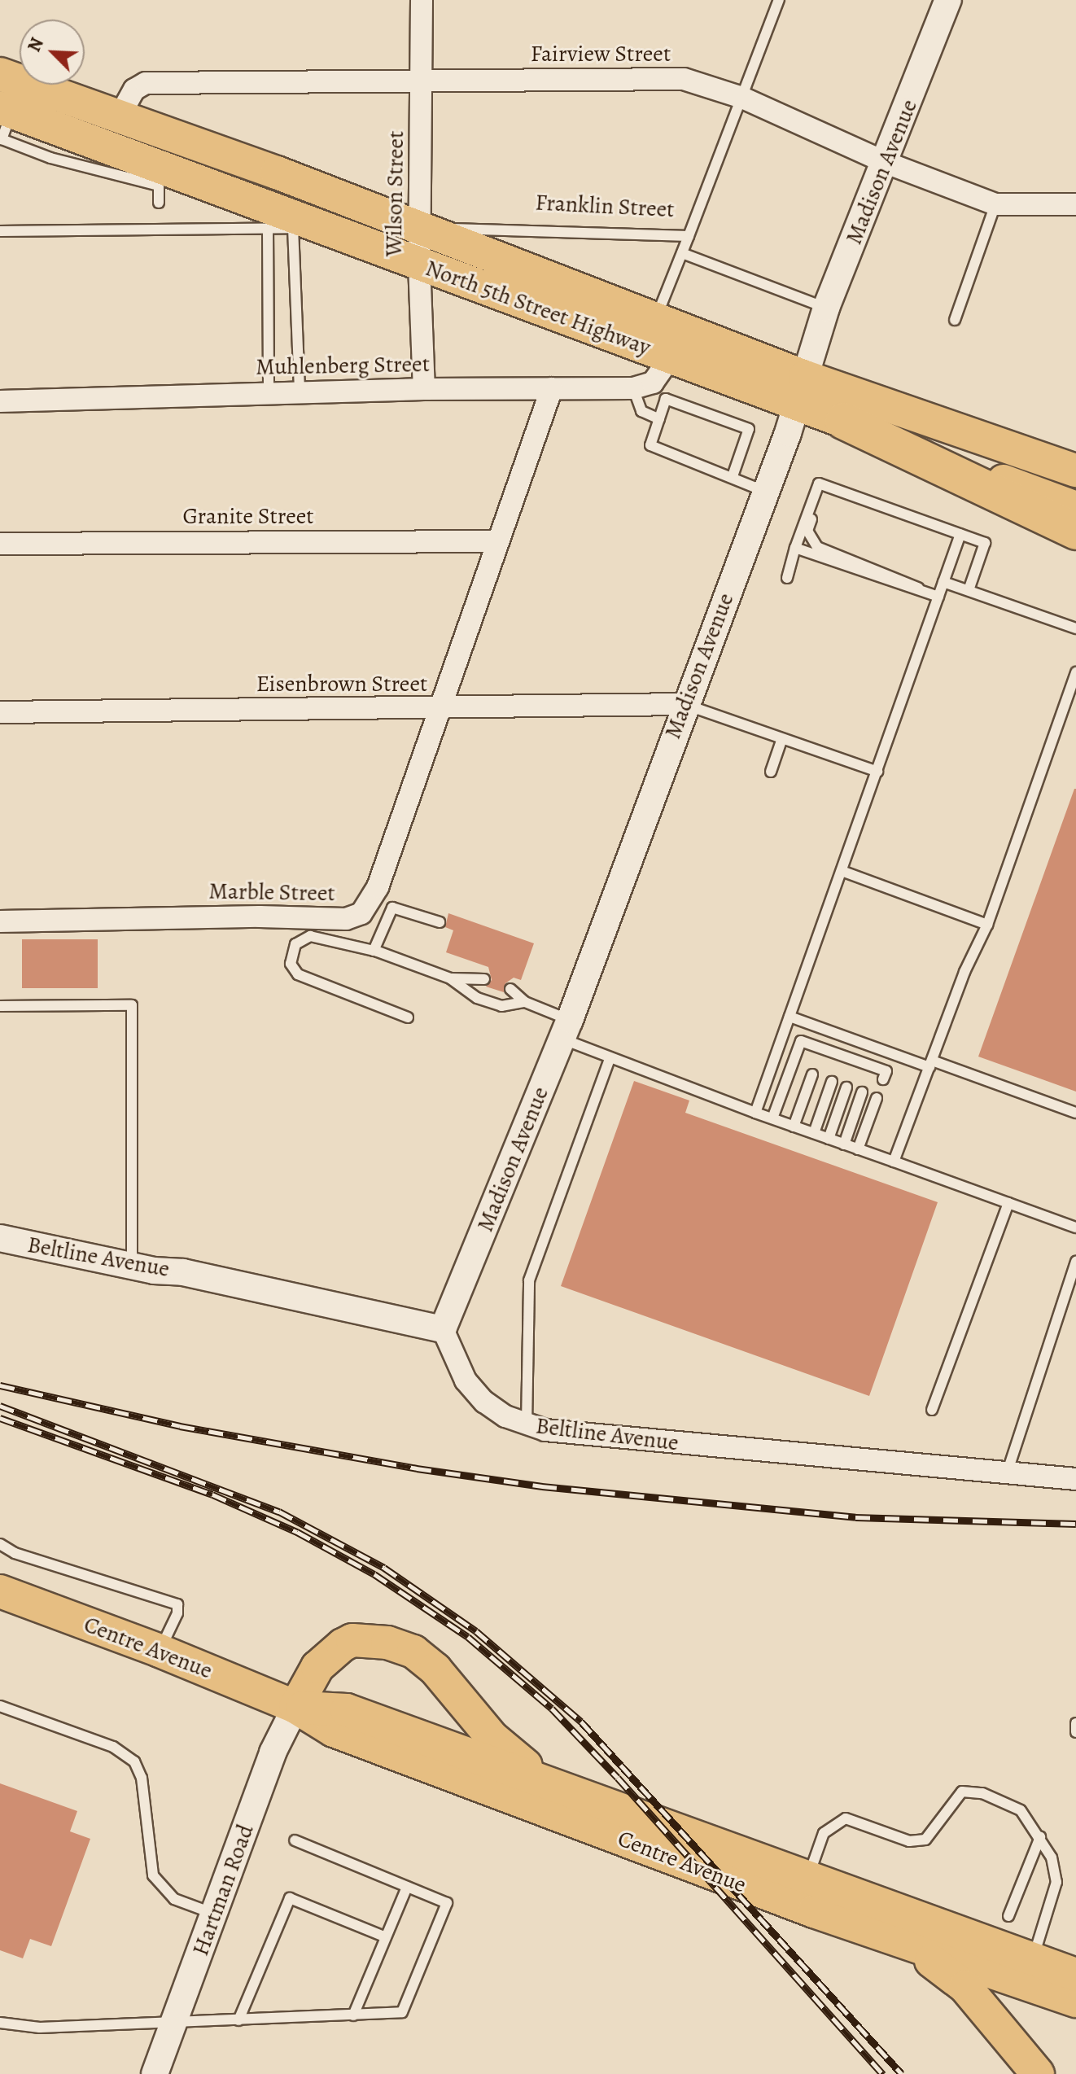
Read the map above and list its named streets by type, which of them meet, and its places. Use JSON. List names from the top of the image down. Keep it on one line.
{"streets":{"main road":["North 5th Street Highway","Centre Avenue"],"street":["Fairview Street","Madison Avenue","Wilson Street","Muhlenberg Street","Granite Street","Eisenbrown Street","Marble Street","Beltline Avenue","Hartman Road"],"lane":["Franklin Street"]},"crossings":[["Fairview Street","Madison Avenue"],["Fairview Street","Wilson Street"],["Fairview Street","Franklin Street"],["Fairview Street","North 5th Street Highway"],["Madison Avenue","North 5th Street Highway"],["Madison Avenue","Eisenbrown Street"],["Madison Avenue","Beltline Avenue"],["Wilson Street","Franklin Street"],["Wilson Street","North 5th Street Highway"],["Wilson Street","Muhlenberg Street"],["Franklin Street","North 5th Street Highway"],["Eisenbrown Street","Marble Street"],["Centre Avenue","Hartman Road"]],"north":"top left"}
